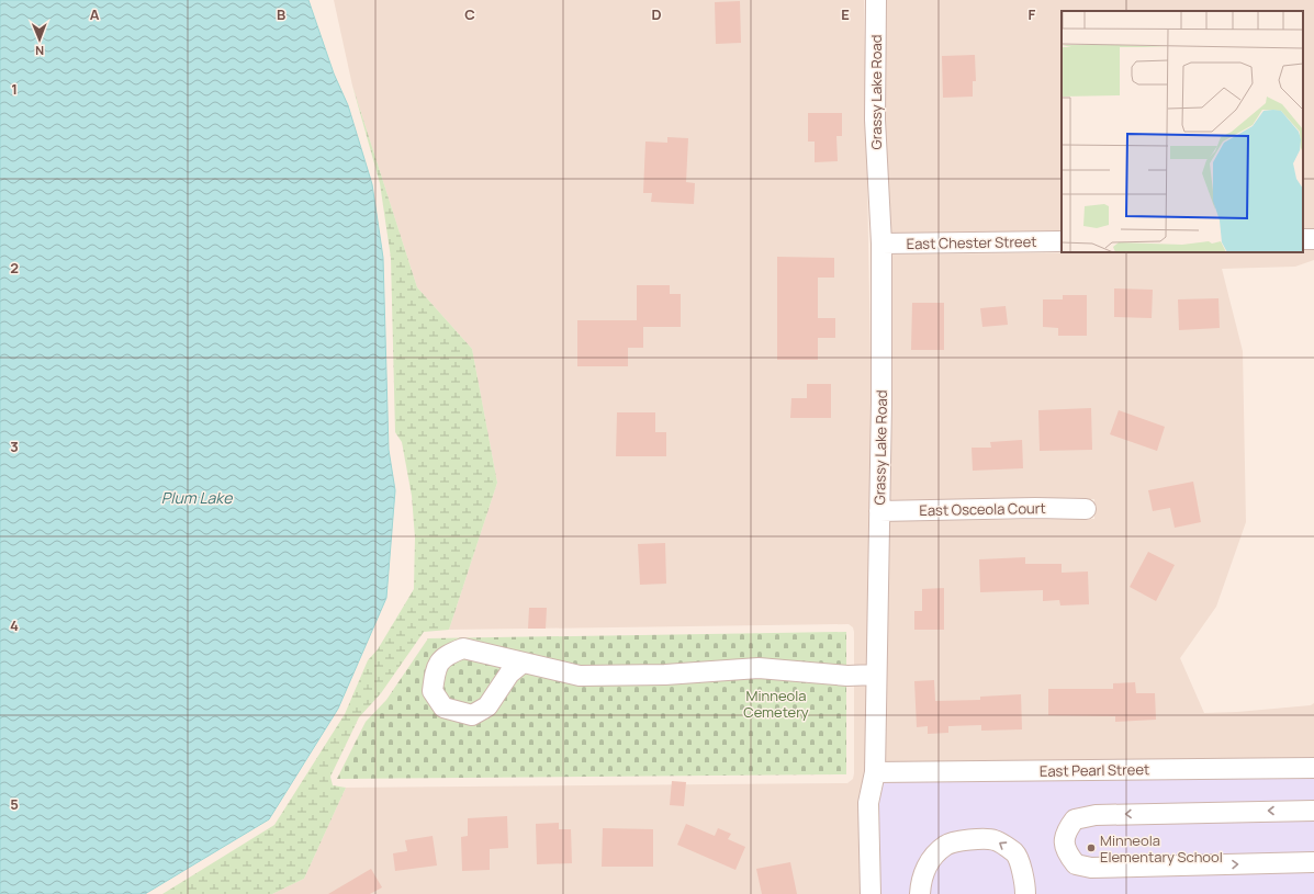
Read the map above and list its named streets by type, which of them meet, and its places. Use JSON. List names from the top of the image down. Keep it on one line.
{"streets":{"street":["Grassy Lake Road","East Chester Street","East Osceola Court","East Pearl Street"]},"crossings":[["Grassy Lake Road","East Chester Street"],["Grassy Lake Road","East Osceola Court"],["Grassy Lake Road","East Pearl Street"]],"water":["Plum Lake"],"parks":["Minneola Cemetery"],"places":["Minneola Elementary School"],"north":"bottom","grid":{"columns":["A","B","C","D","E","F"],"rows":["1","2","3","4","5"]}}
